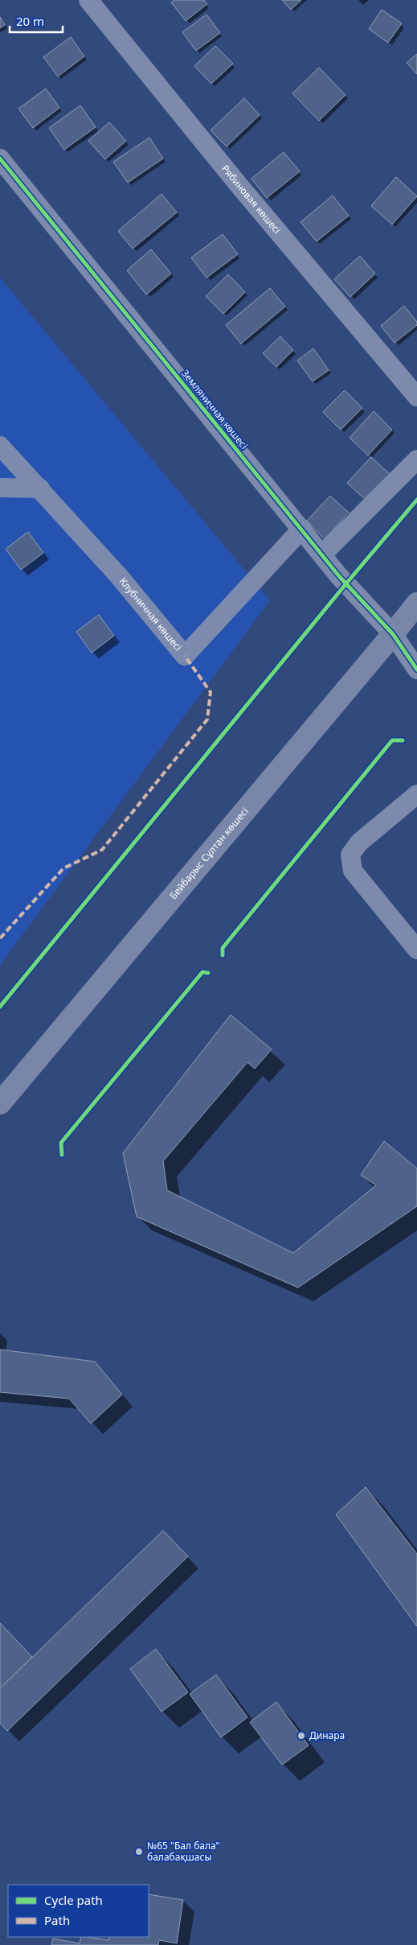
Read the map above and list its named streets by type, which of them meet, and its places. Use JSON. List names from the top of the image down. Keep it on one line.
{"streets":{"street":["Рябиновая көшесі","Земляничная көшесі","Клубничная көшесі","Бейбарыс Сұлтан көшесі"]},"crossings":[["Земляничная көшесі","Клубничная көшесі"],["Земляничная көшесі","Бейбарыс Сұлтан көшесі"]],"places":["Динара","№65 \"Бал бала\" балабақшасы"],"legend":["Cycle path","Path"],"scale_bar":"20 m"}
